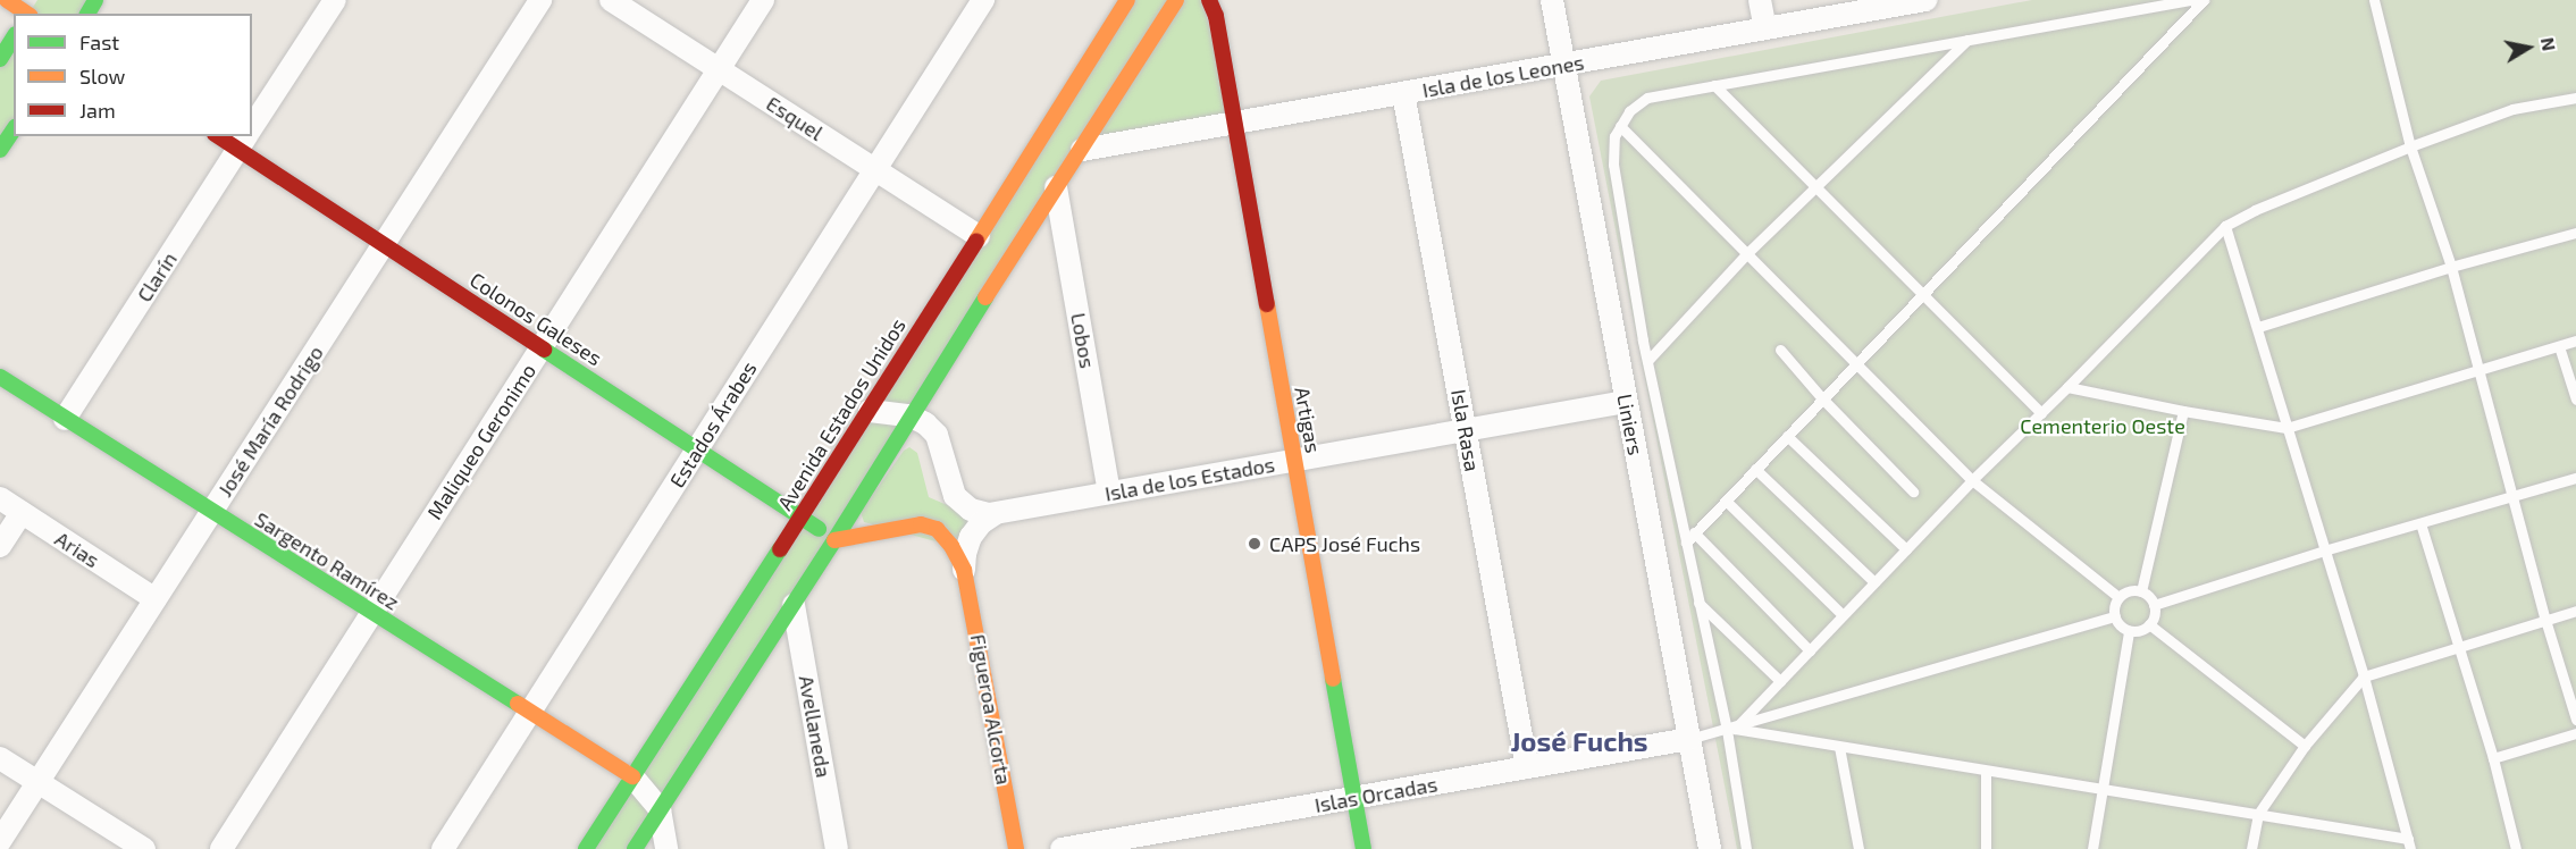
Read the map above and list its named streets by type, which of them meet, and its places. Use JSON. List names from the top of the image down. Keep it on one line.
{"streets":{"street":["Isla de los Leones","Esquel","Clarín","Colonos Galeses","Lobos","Avenida Estados Unidos","Artigas","José María Rodrigo","Estados Árabes","Liniers","Isla Rasa","Maliqueo Geronimo","Isla de los Estados","Arias","Sargento Ramírez","Figueroa Alcorta","Avellaneda","Islas Orcadas"]},"crossings":[["Isla de los Leones","Artigas"],["Isla de los Leones","Liniers"],["Isla de los Leones","Isla Rasa"],["Esquel","Avenida Estados Unidos"],["Esquel","Estados Árabes"],["Esquel","Maliqueo Geronimo"],["Clarín","Colonos Galeses"],["Clarín","Sargento Ramírez"],["Colonos Galeses","Avenida Estados Unidos"],["Colonos Galeses","José María Rodrigo"],["Colonos Galeses","Estados Árabes"],["Colonos Galeses","Maliqueo Geronimo"],["Lobos","Isla de los Estados"],["Avenida Estados Unidos","Sargento Ramírez"],["Artigas","Isla de los Estados"],["Artigas","Islas Orcadas"],["José María Rodrigo","Arias"],["José María Rodrigo","Sargento Ramírez"],["Estados Árabes","Sargento Ramírez"],["Liniers","Isla de los Estados"],["Liniers","Islas Orcadas"],["Isla Rasa","Isla de los Estados"],["Isla Rasa","Islas Orcadas"],["Maliqueo Geronimo","Sargento Ramírez"]],"districts":["José Fuchs"],"parks":["Cementerio Oeste"],"places":["CAPS José Fuchs"],"legend":["Fast","Slow","Jam"],"north":"right"}
